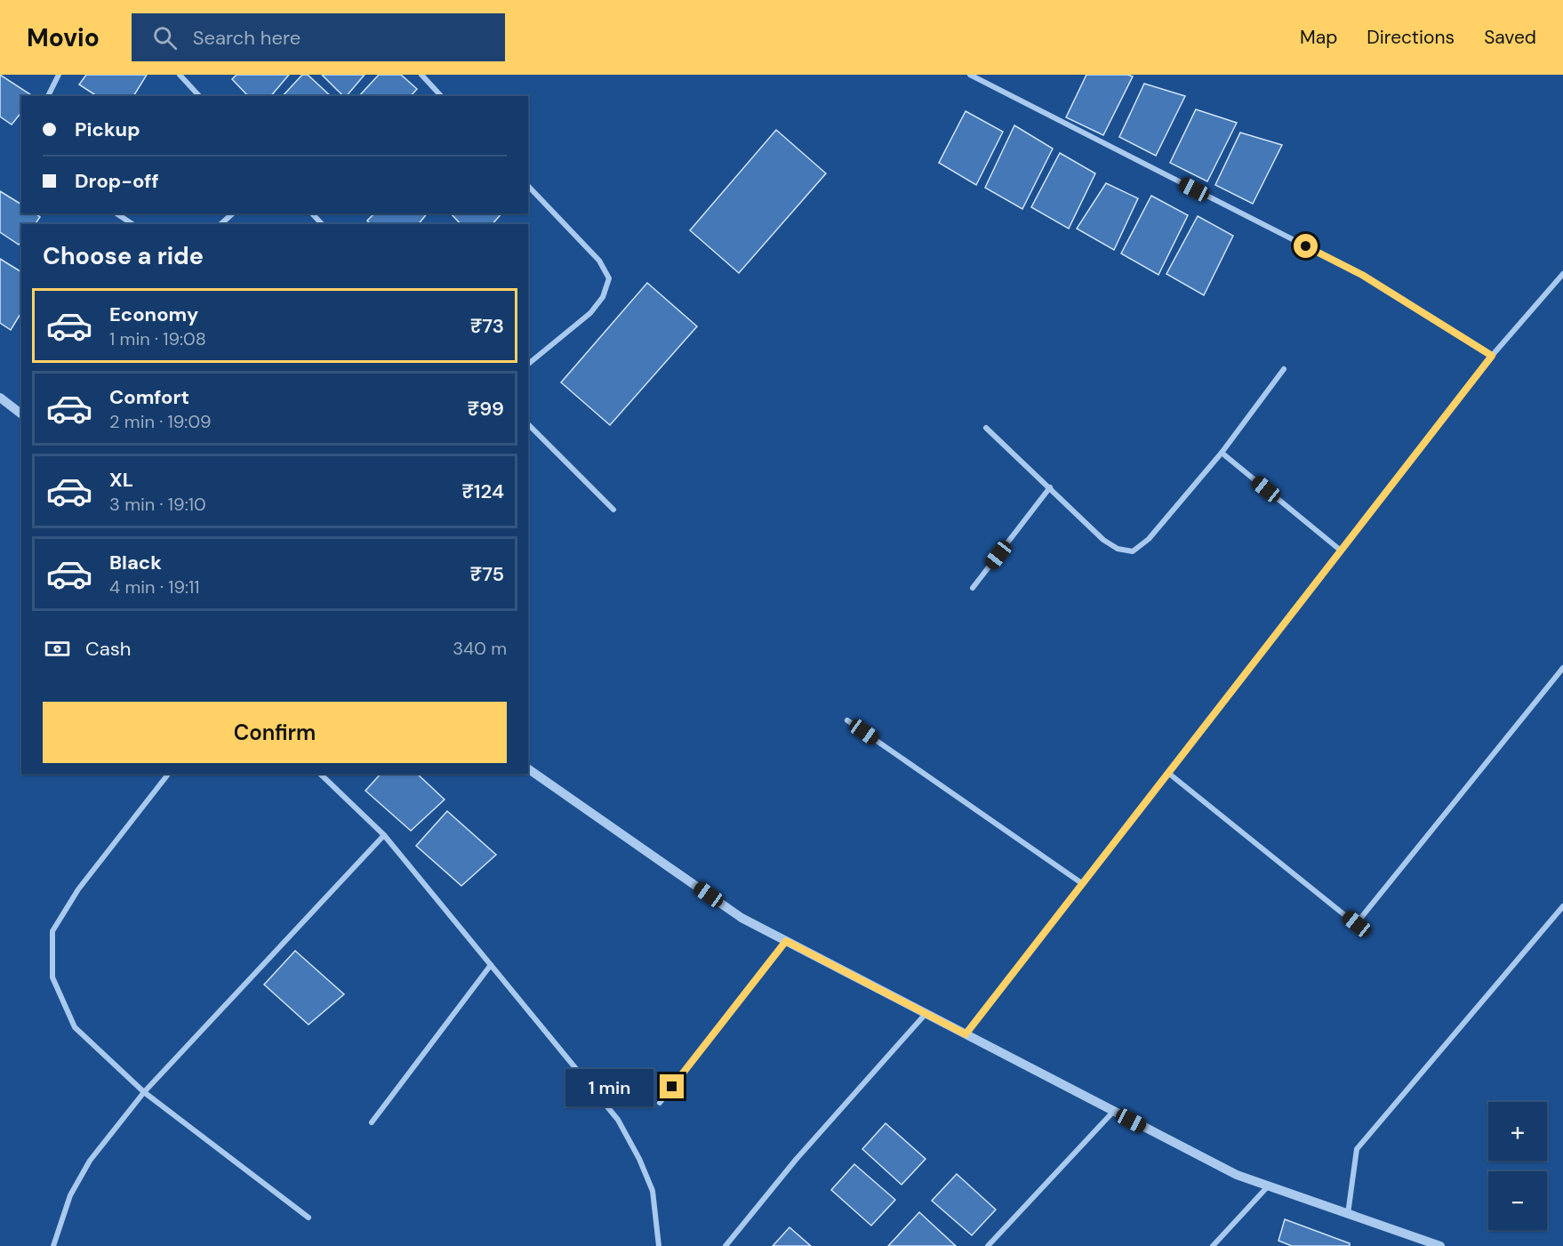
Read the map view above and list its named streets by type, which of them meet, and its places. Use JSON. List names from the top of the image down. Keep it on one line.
{"page":{"header":"Movio","search":"Search here","nav":["Map","Directions","Saved"],"banner":["Pickup","Drop-off"],"heading":"Choose a ride","list":[{"name":"Economy","note":"1 min · 19:08","value":"₹73"},{"name":"Comfort","note":"2 min · 19:09","value":"₹99"},{"name":"XL","note":"3 min · 19:10","value":"₹124"},{"name":"Black","note":"4 min · 19:11","value":"₹75"}],"pay":["Cash","340 m"],"buttons":"Confirm","bubble":"1 min","map_buttons":["+","−"]}}
